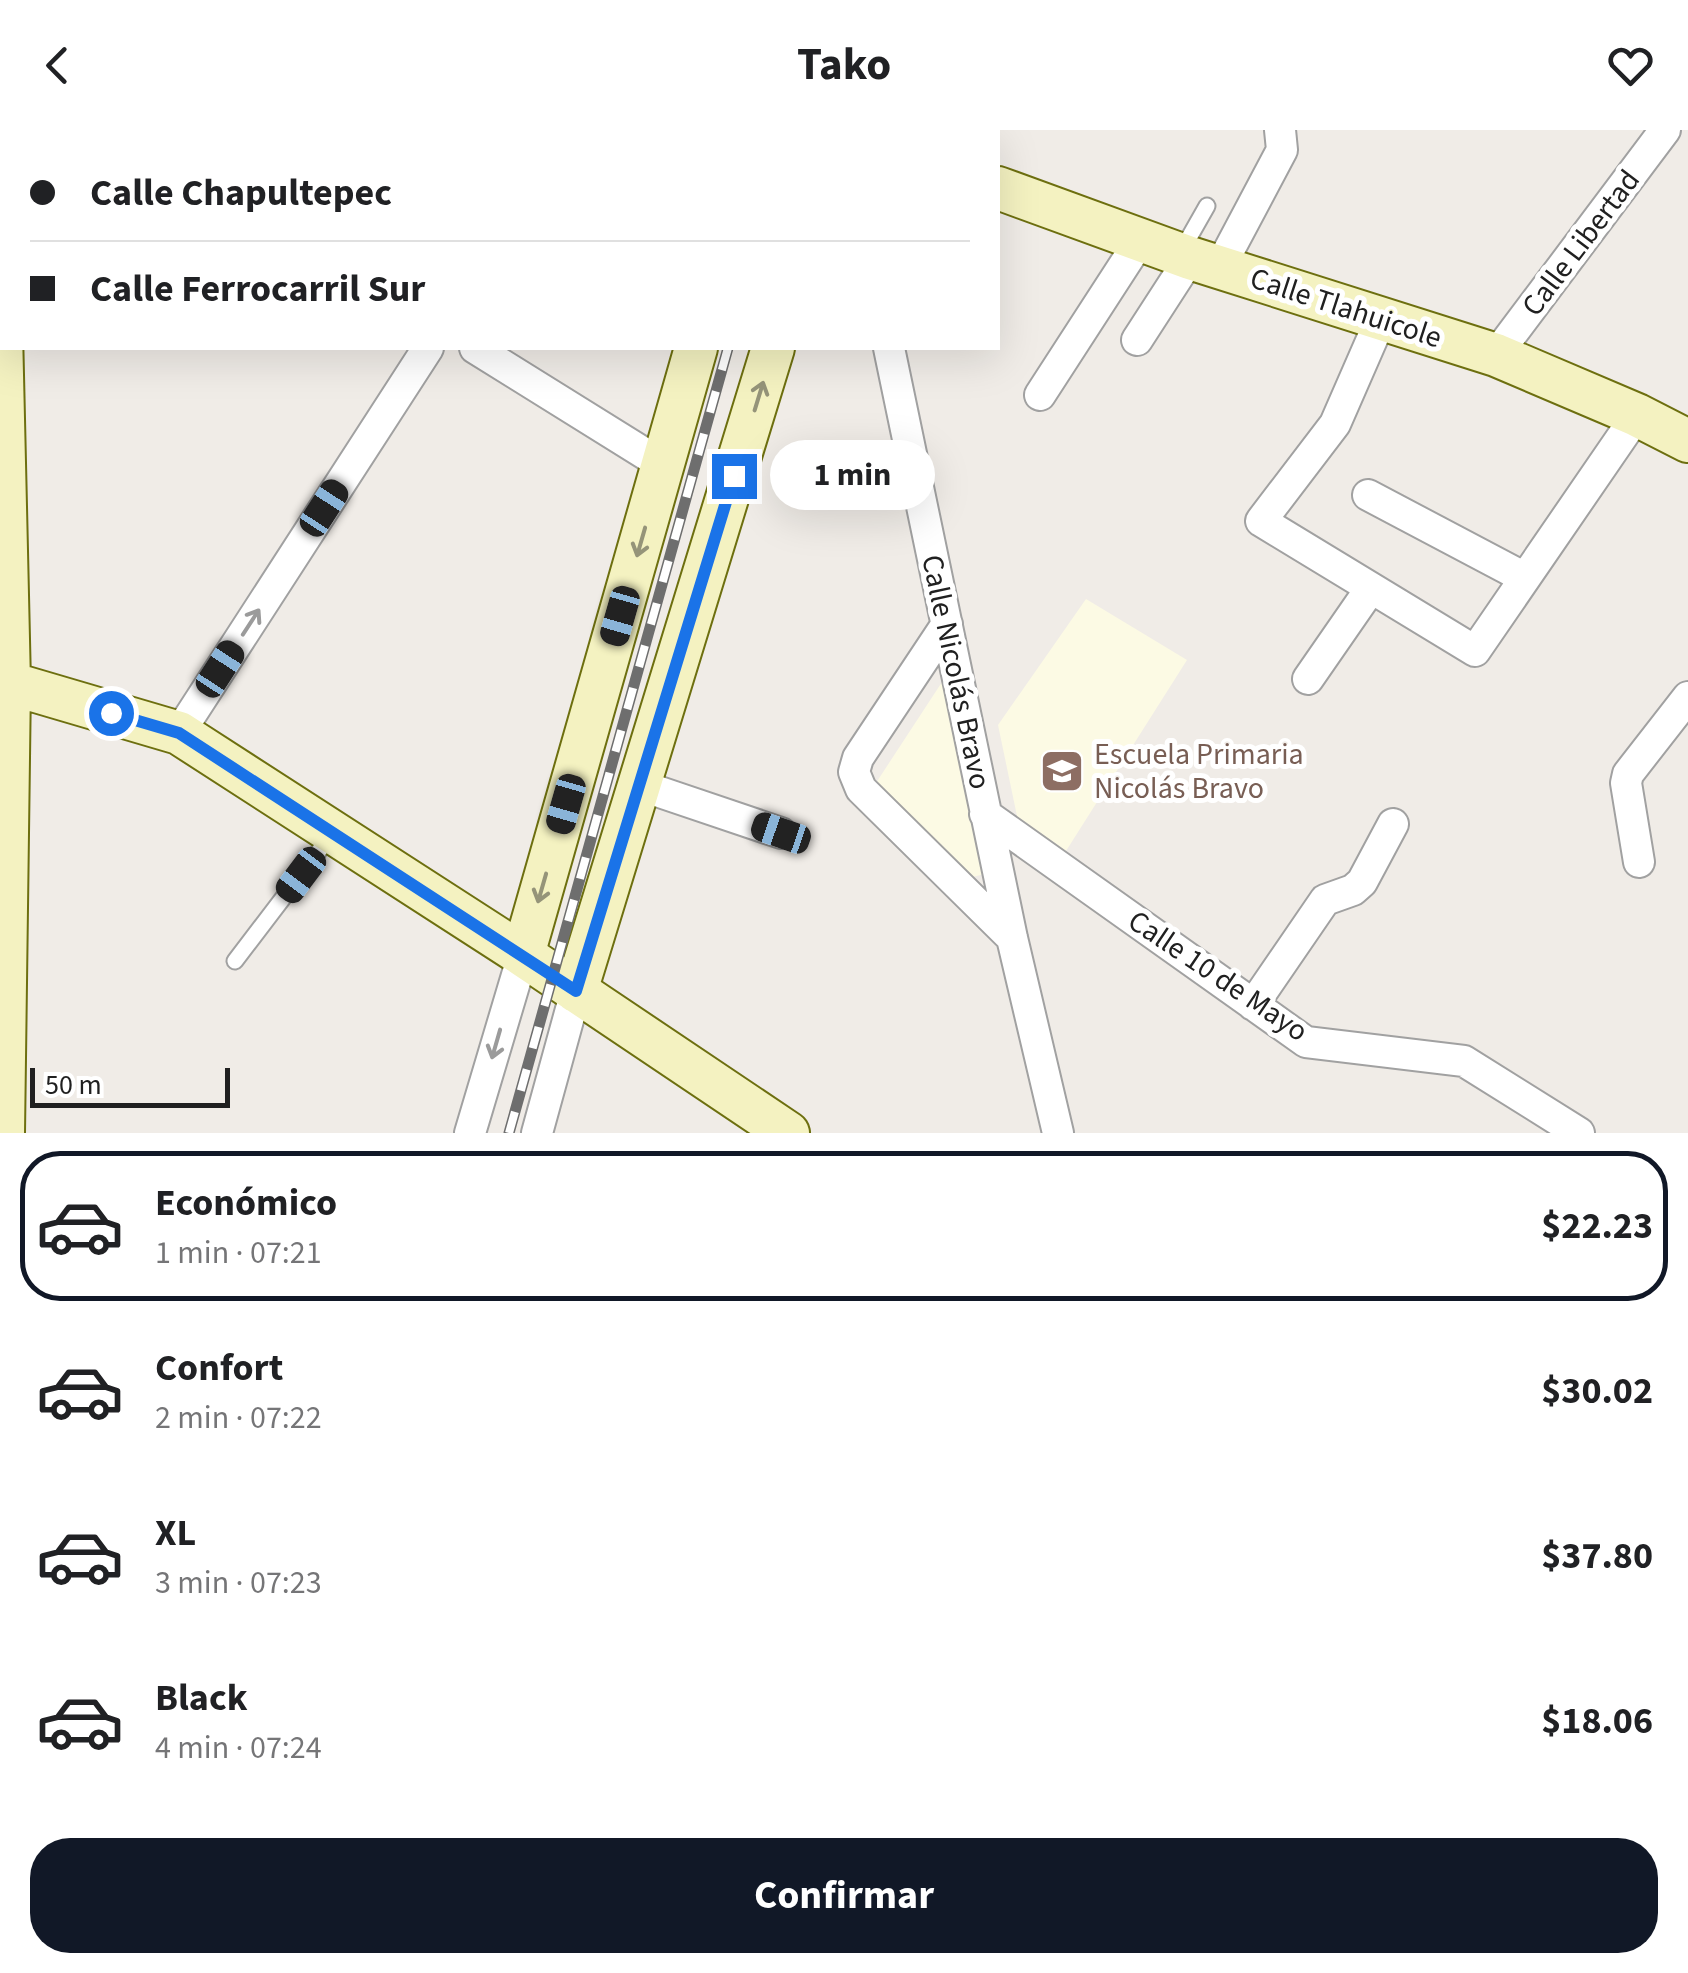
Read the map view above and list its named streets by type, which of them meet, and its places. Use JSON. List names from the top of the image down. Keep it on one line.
{"streets":{"main road":["Calle Tlahuicole"],"street":["Calle Libertad","Calle Nicolás Bravo","Calle 10 de Mayo"]},"crossings":[["Calle Libertad","Calle Tlahuicole"],["Calle Nicolás Bravo","Calle 10 de Mayo"]],"places":{"school or university":["Escuela Primaria Nicolás Bravo"]},"scale_bar":"50 m","page":{"header":"Tako","banner":["Calle Chapultepec","Calle Ferrocarril Sur"],"bubble":"1 min","scale":"50 m","list":[{"name":"Económico","note":"1 min · 07:21","value":"$22.23"},{"name":"Confort","note":"2 min · 07:22","value":"$30.02"},{"name":"XL","note":"3 min · 07:23","value":"$37.80"},{"name":"Black","note":"4 min · 07:24","value":"$18.06"}],"buttons":"Confirmar"}}
